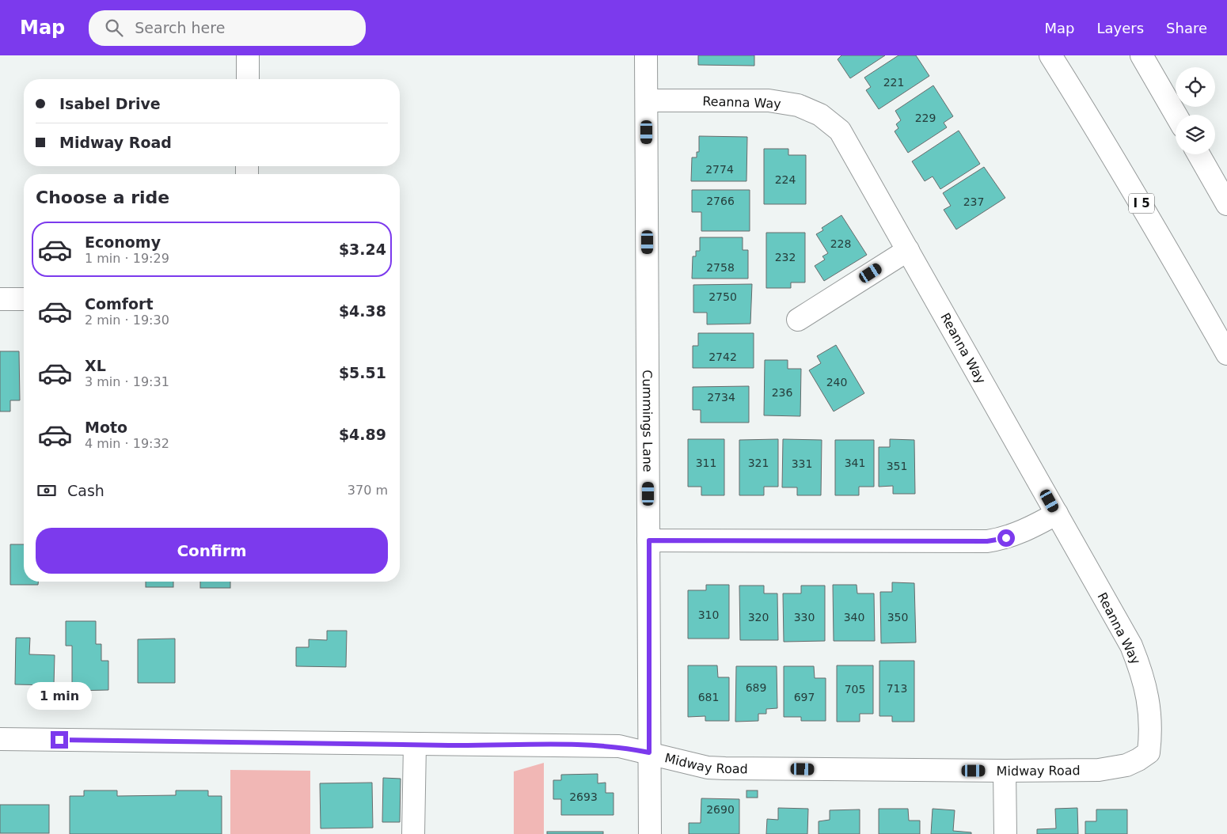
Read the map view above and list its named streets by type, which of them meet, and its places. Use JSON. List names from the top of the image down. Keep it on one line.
{"streets":{"main road":["Reanna Way","I 5","Cummings Lane","Midway Road"]},"crossings":[["Reanna Way","Cummings Lane"],["Reanna Way","Midway Road"],["Cummings Lane","Midway Road"]],"house_numbers":["221","229","2774","224","2766","237","228","232","2758","2750","2742","240","236","2734","311","321","341","331","351","310","320","330","340","350","689","713","705","681","697","2693","2690"],"page":{"header":"Map","search":"Search here","nav":["Map","Layers","Share"],"banner":["Isabel Drive","Midway Road"],"heading":"Choose a ride","list":[{"name":"Economy","note":"1 min · 19:29","value":"$3.24"},{"name":"Comfort","note":"2 min · 19:30","value":"$4.38"},{"name":"XL","note":"3 min · 19:31","value":"$5.51"},{"name":"Moto","note":"4 min · 19:32","value":"$4.89"}],"pay":["Cash","370 m"],"buttons":"Confirm","bubble":"1 min"}}
